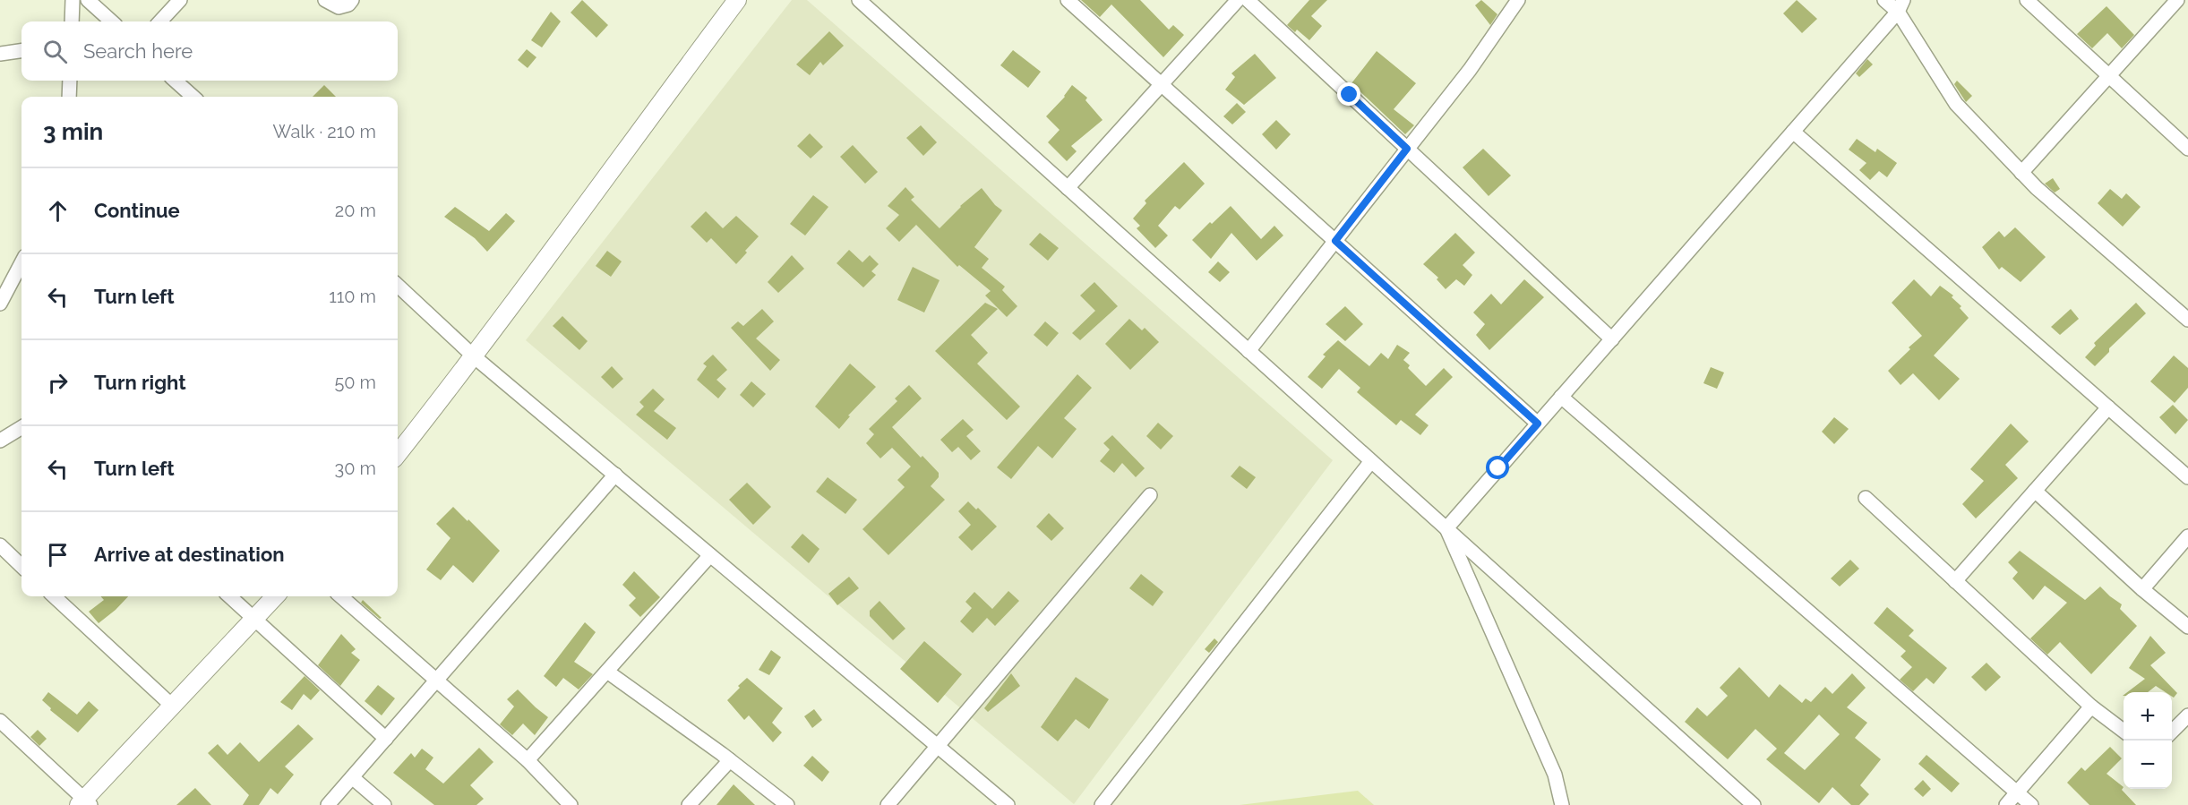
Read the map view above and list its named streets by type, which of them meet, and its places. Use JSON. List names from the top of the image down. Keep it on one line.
{"page":{"search":"Search here","heading":["3 min","Walk · 210 m"],"list":[["Continue","20 m"],["Turn left","110 m"],["Turn right","50 m"],["Turn left","30 m"],"Arrive at destination"],"map_buttons":["+","−"]}}
